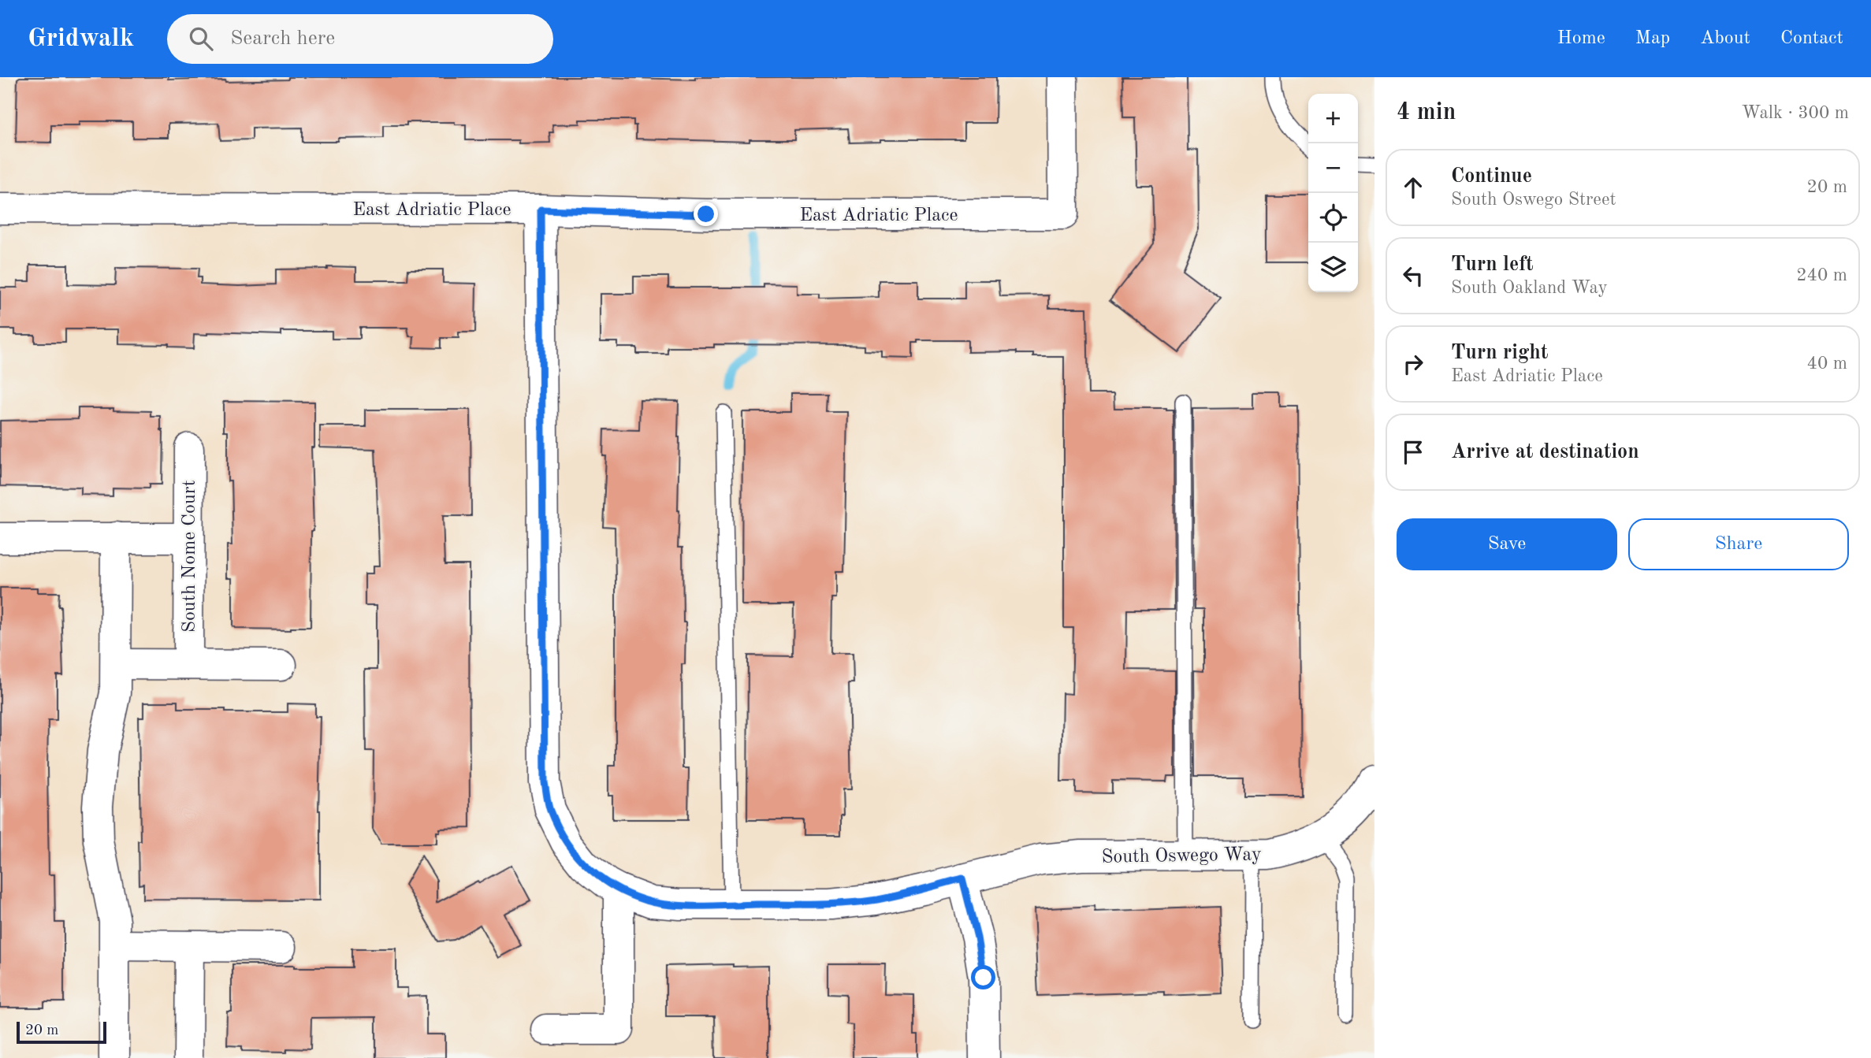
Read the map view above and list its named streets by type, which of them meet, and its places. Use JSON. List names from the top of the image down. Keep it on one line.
{"streets":{"street":["East Adriatic Place","South Nome Court","South Oswego Way"]},"crossings":[["East Adriatic Place","South Oswego Way"]],"scale_bar":"20 m","page":{"header":"Gridwalk","search":"Search here","nav":["Home","Map","About","Contact"],"heading":["4 min","Walk · 300 m"],"map_buttons":["+","−"],"list":[["Continue","South Oswego Street","20 m"],["Turn left","South Oakland Way","240 m"],["Turn right","East Adriatic Place","40 m"],"Arrive at destination"],"buttons":["Save","Share"],"scale":"20 m"}}
